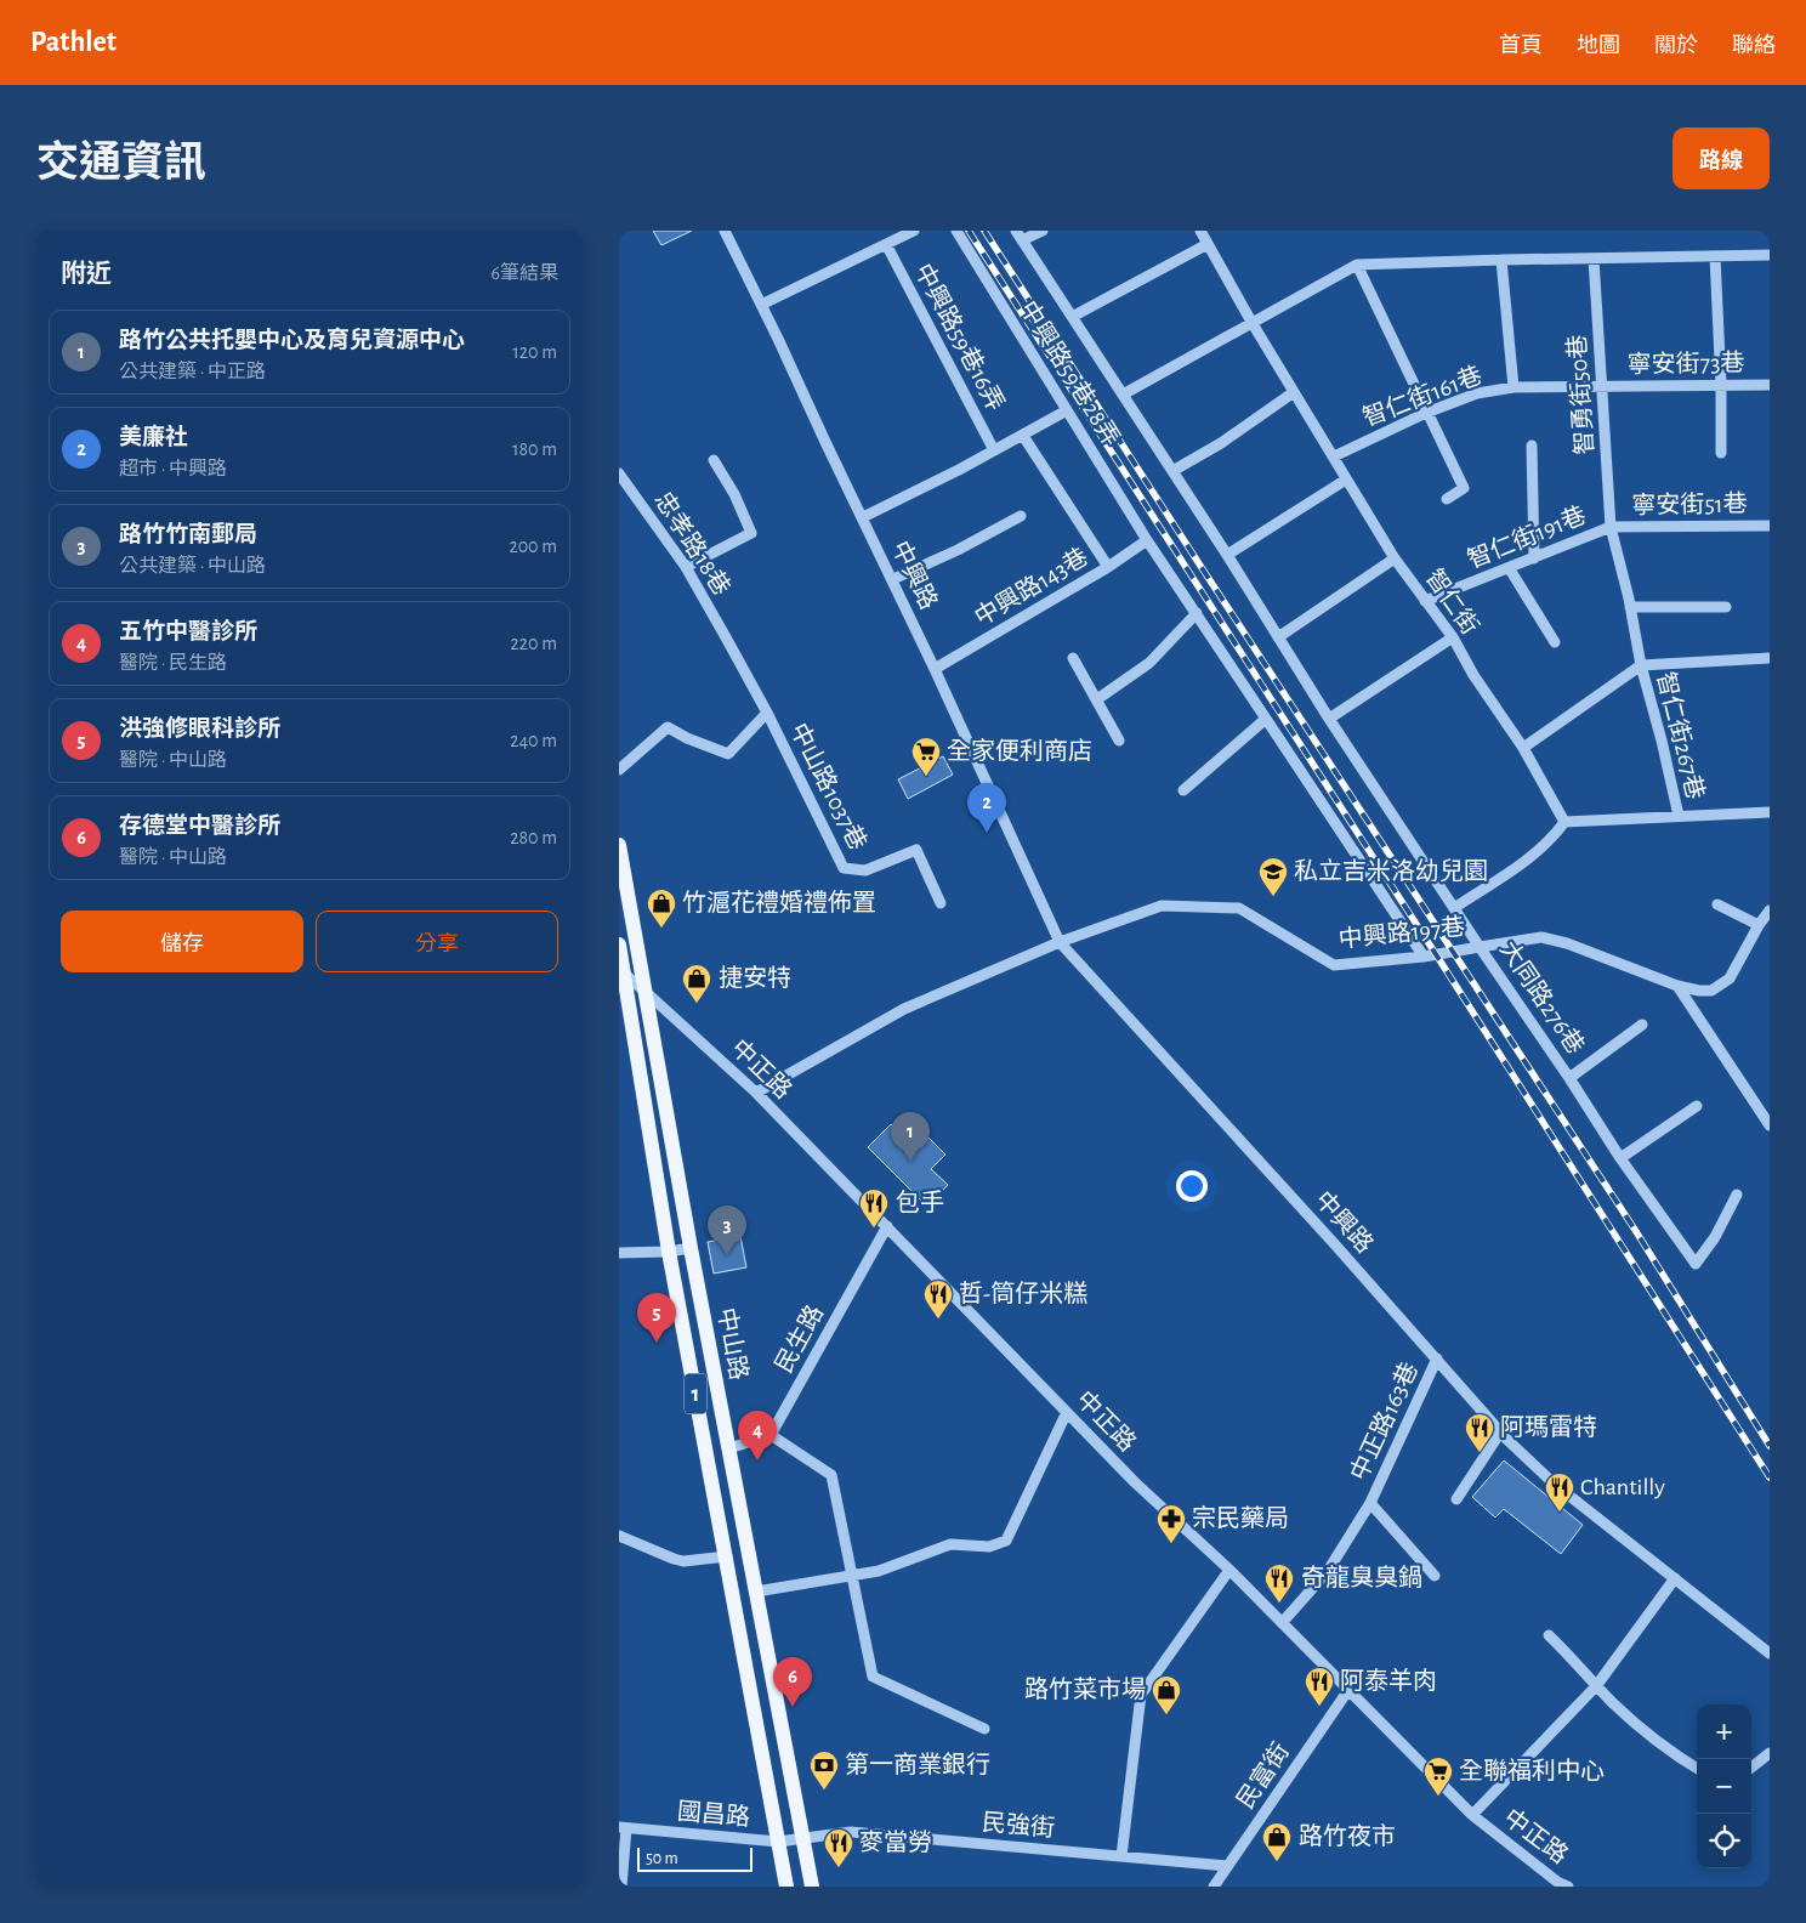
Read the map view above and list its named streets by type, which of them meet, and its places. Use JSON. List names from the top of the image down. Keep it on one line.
{"streets":{"main road":["中山路","1"],"street":["中興路59巷16弄","寧安街73巷","中興路59巷28弄","智勇街50巷","智仁街161巷","寧安街51巷","智仁街191巷","忠孝路18巷","中興路","中興路143巷","智仁街","智仁街267巷","中山路1037巷","中興路197巷","大同路276巷","中正路","民生路","中正路163巷","民富街","國昌路","民強街"]},"crossings":[["寧安街73巷","智勇街50巷"],["寧安街73巷","智仁街161巷"],["中興路59巷28弄","中興路143巷"],["中興路59巷28弄","中興路197巷"],["智勇街50巷","智仁街161巷"],["智勇街50巷","寧安街51巷"],["智勇街50巷","智仁街191巷"],["智勇街50巷","智仁街267巷"],["智仁街161巷","智仁街"],["寧安街51巷","智仁街191巷"],["智仁街191巷","智仁街"],["忠孝路18巷","中山路1037巷"],["中興路","中興路143巷"],["中興路","中興路197巷"],["中興路","中正路163巷"],["中興路197巷","大同路276巷"],["中正路","民生路"],["中正路","中山路"],["中正路","中正路163巷"],["中正路","民富街"],["中山路","國昌路"],["中山路","民強街"],["民富街","民強街"],["國昌路","民強街"]],"places":{"supermarket":["全家便利商店","全聯福利中心"],"school or university":["私立吉米洛幼兒園"],"shop":["竹滬花禮婚禮佈置","捷安特","路竹菜市場","路竹夜市"],"restaurant":["包手","哲-筒仔米糕","阿瑪雷特","Chantilly","奇龍臭臭鍋","阿泰羊肉","麥當勞"],"pharmacy":["宗民藥局"],"bank":["第一商業銀行"]},"scale_bar":"50 m","page":{"header":"Pathlet","nav":["首頁","地圖","關於","聯絡"],"title":"交通資訊","buttons":["路線",["儲存","分享"]],"heading":["附近","6筆結果"],"list":[{"mark":"1","name":"路竹公共托嬰中心及育兒資源中心","note":"公共建築 · 中正路","value":"120 m"},{"mark":"2","name":"美廉社","note":"超市 · 中興路","value":"180 m"},{"mark":"3","name":"路竹竹南郵局","note":"公共建築 · 中山路","value":"200 m"},{"mark":"4","name":"五竹中醫診所","note":"醫院 · 民生路","value":"220 m"},{"mark":"5","name":"洪強修眼科診所","note":"醫院 · 中山路","value":"240 m"},{"mark":"6","name":"存德堂中醫診所","note":"醫院 · 中山路","value":"280 m"}],"pins":["2","1","3","5","4","6"],"map_buttons":["+","−"],"scale":"50 m"}}
